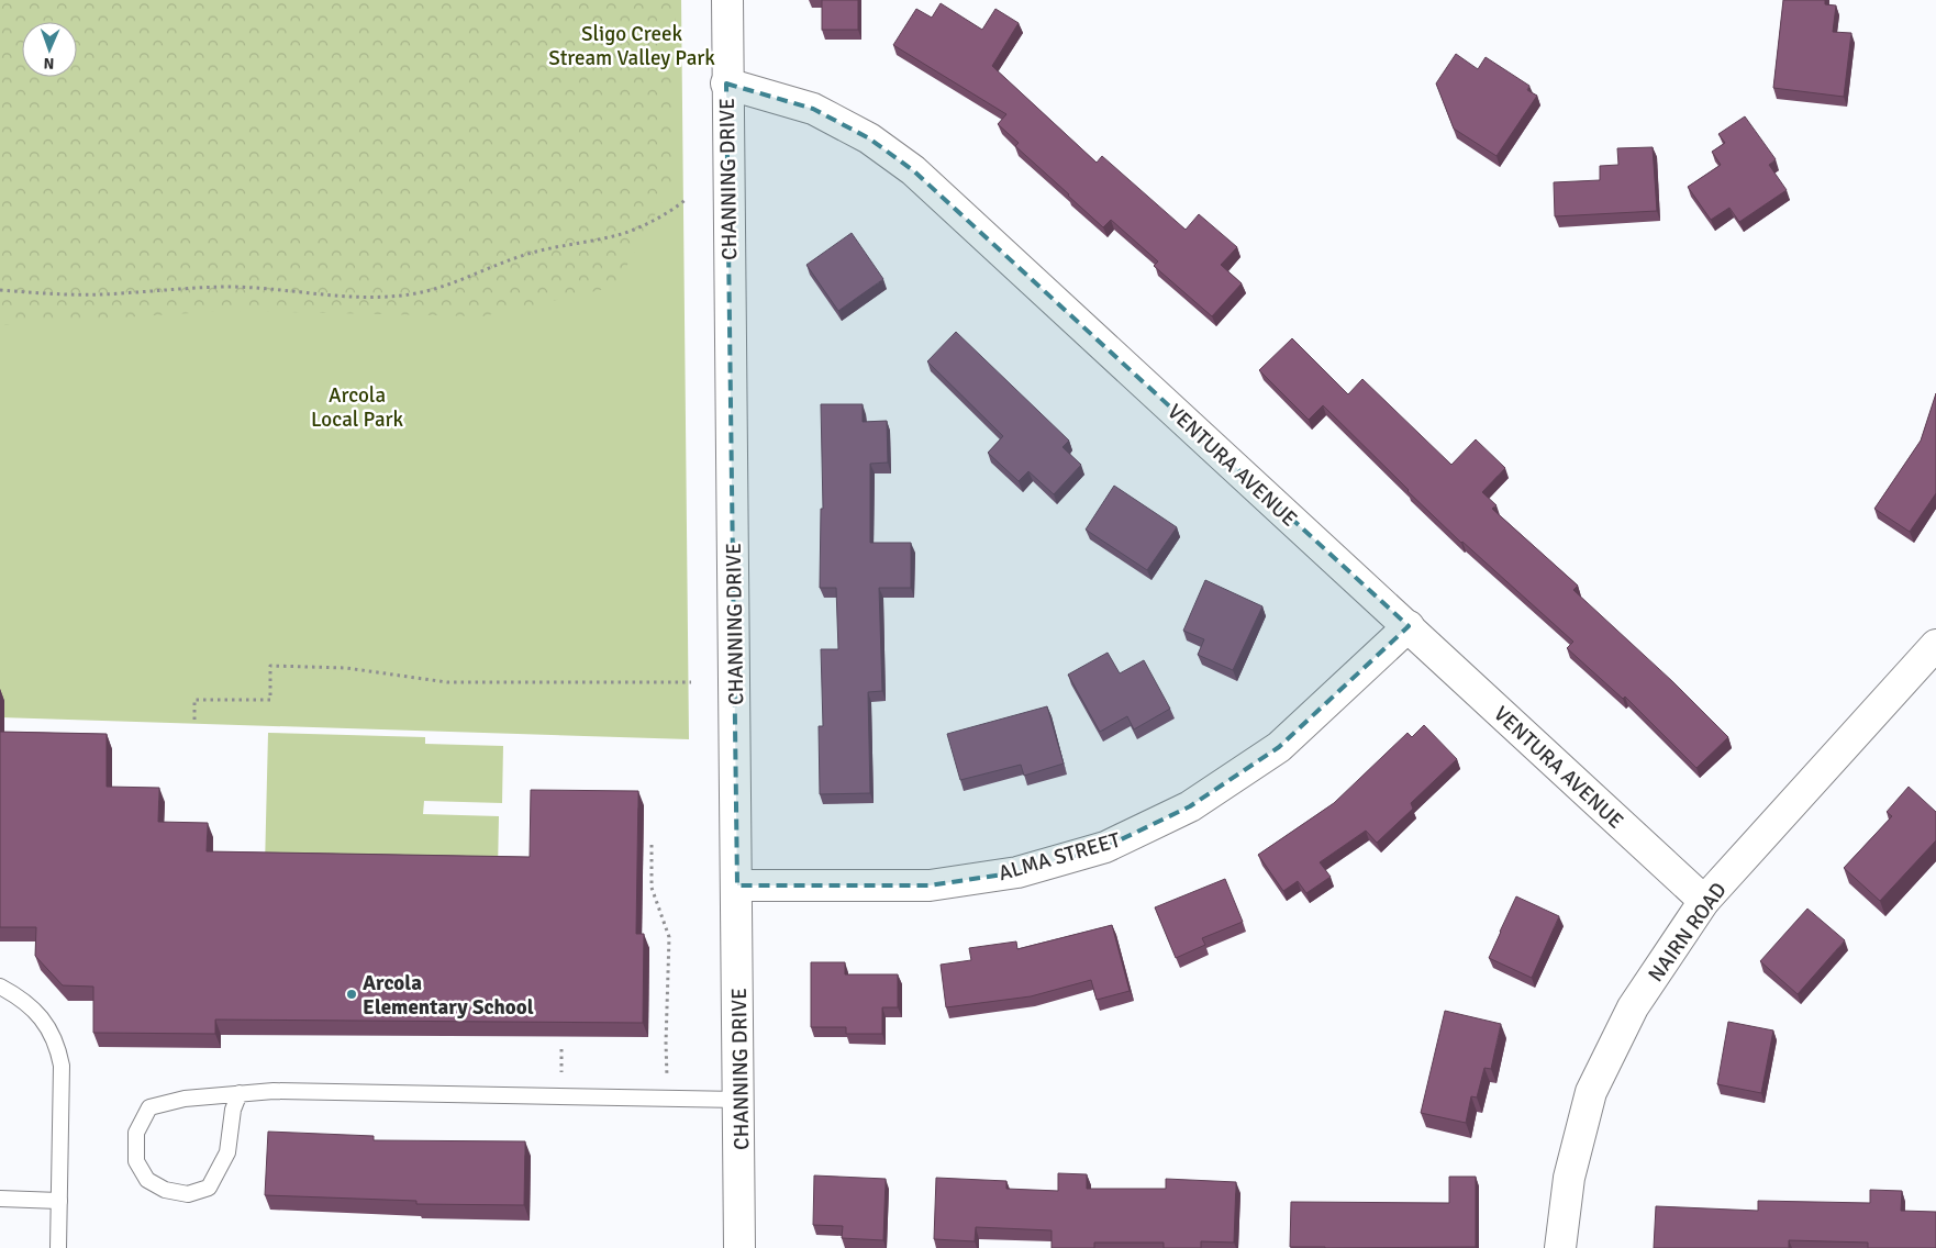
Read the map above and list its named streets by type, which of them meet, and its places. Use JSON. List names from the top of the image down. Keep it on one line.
{"streets":{"street":["CHANNING DRIVE","VENTURA AVENUE","ALMA STREET","NAIRN ROAD"]},"crossings":[["CHANNING DRIVE","VENTURA AVENUE"],["CHANNING DRIVE","ALMA STREET"],["VENTURA AVENUE","ALMA STREET"],["VENTURA AVENUE","NAIRN ROAD"]],"parks":["Sligo Creek Stream Valley Park","Arcola Local Park"],"places":["Arcola Elementary School"],"north":"bottom"}
